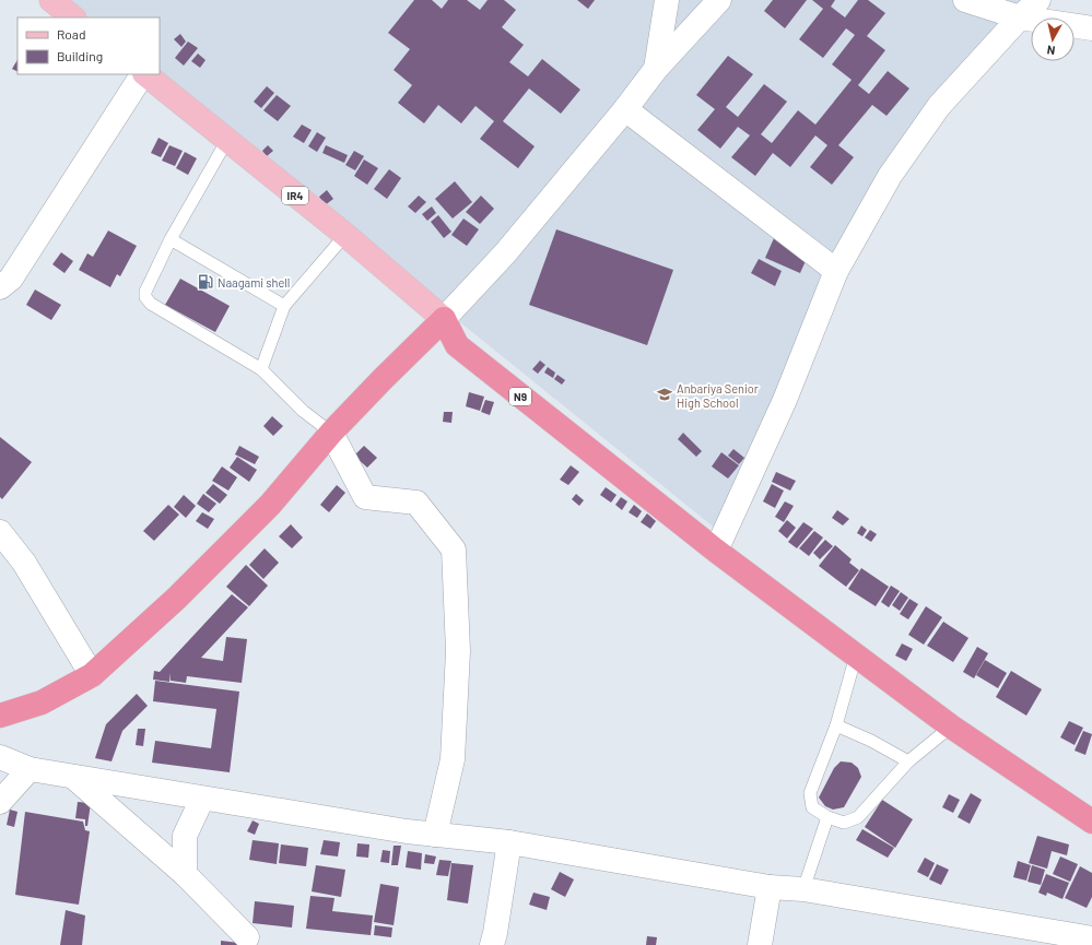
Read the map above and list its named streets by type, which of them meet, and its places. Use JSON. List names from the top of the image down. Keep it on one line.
{"streets":{"highway":["N9"],"main road":["IR4"]},"crossings":[["IR4","N9"]],"places":{"fuel station":["Naagami shell"],"school or university":["Anbariya Senior High School"]},"legend":["Road","Building"],"north":"bottom"}
